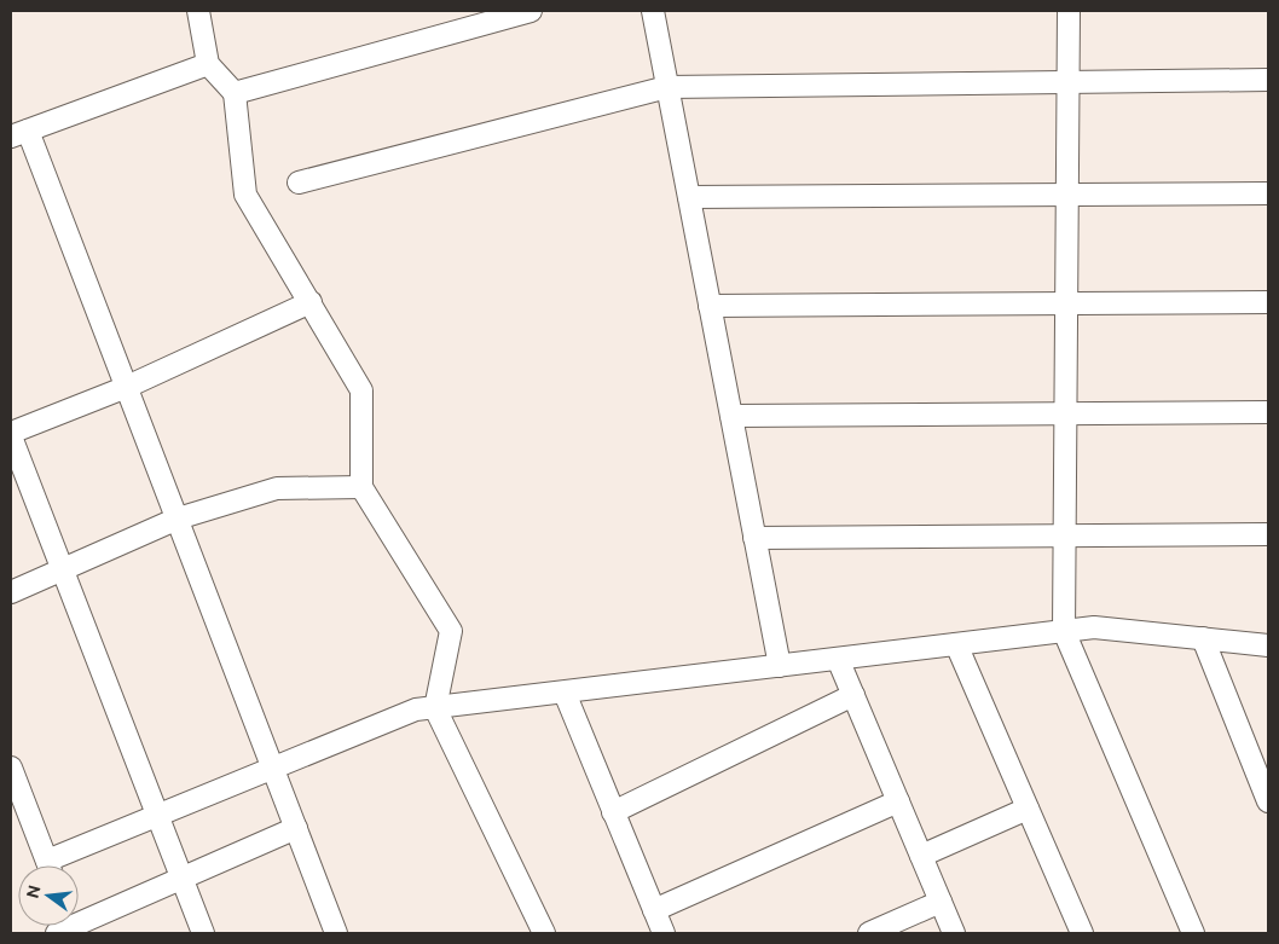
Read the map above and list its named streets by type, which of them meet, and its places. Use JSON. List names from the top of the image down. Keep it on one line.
{"north":"left"}
